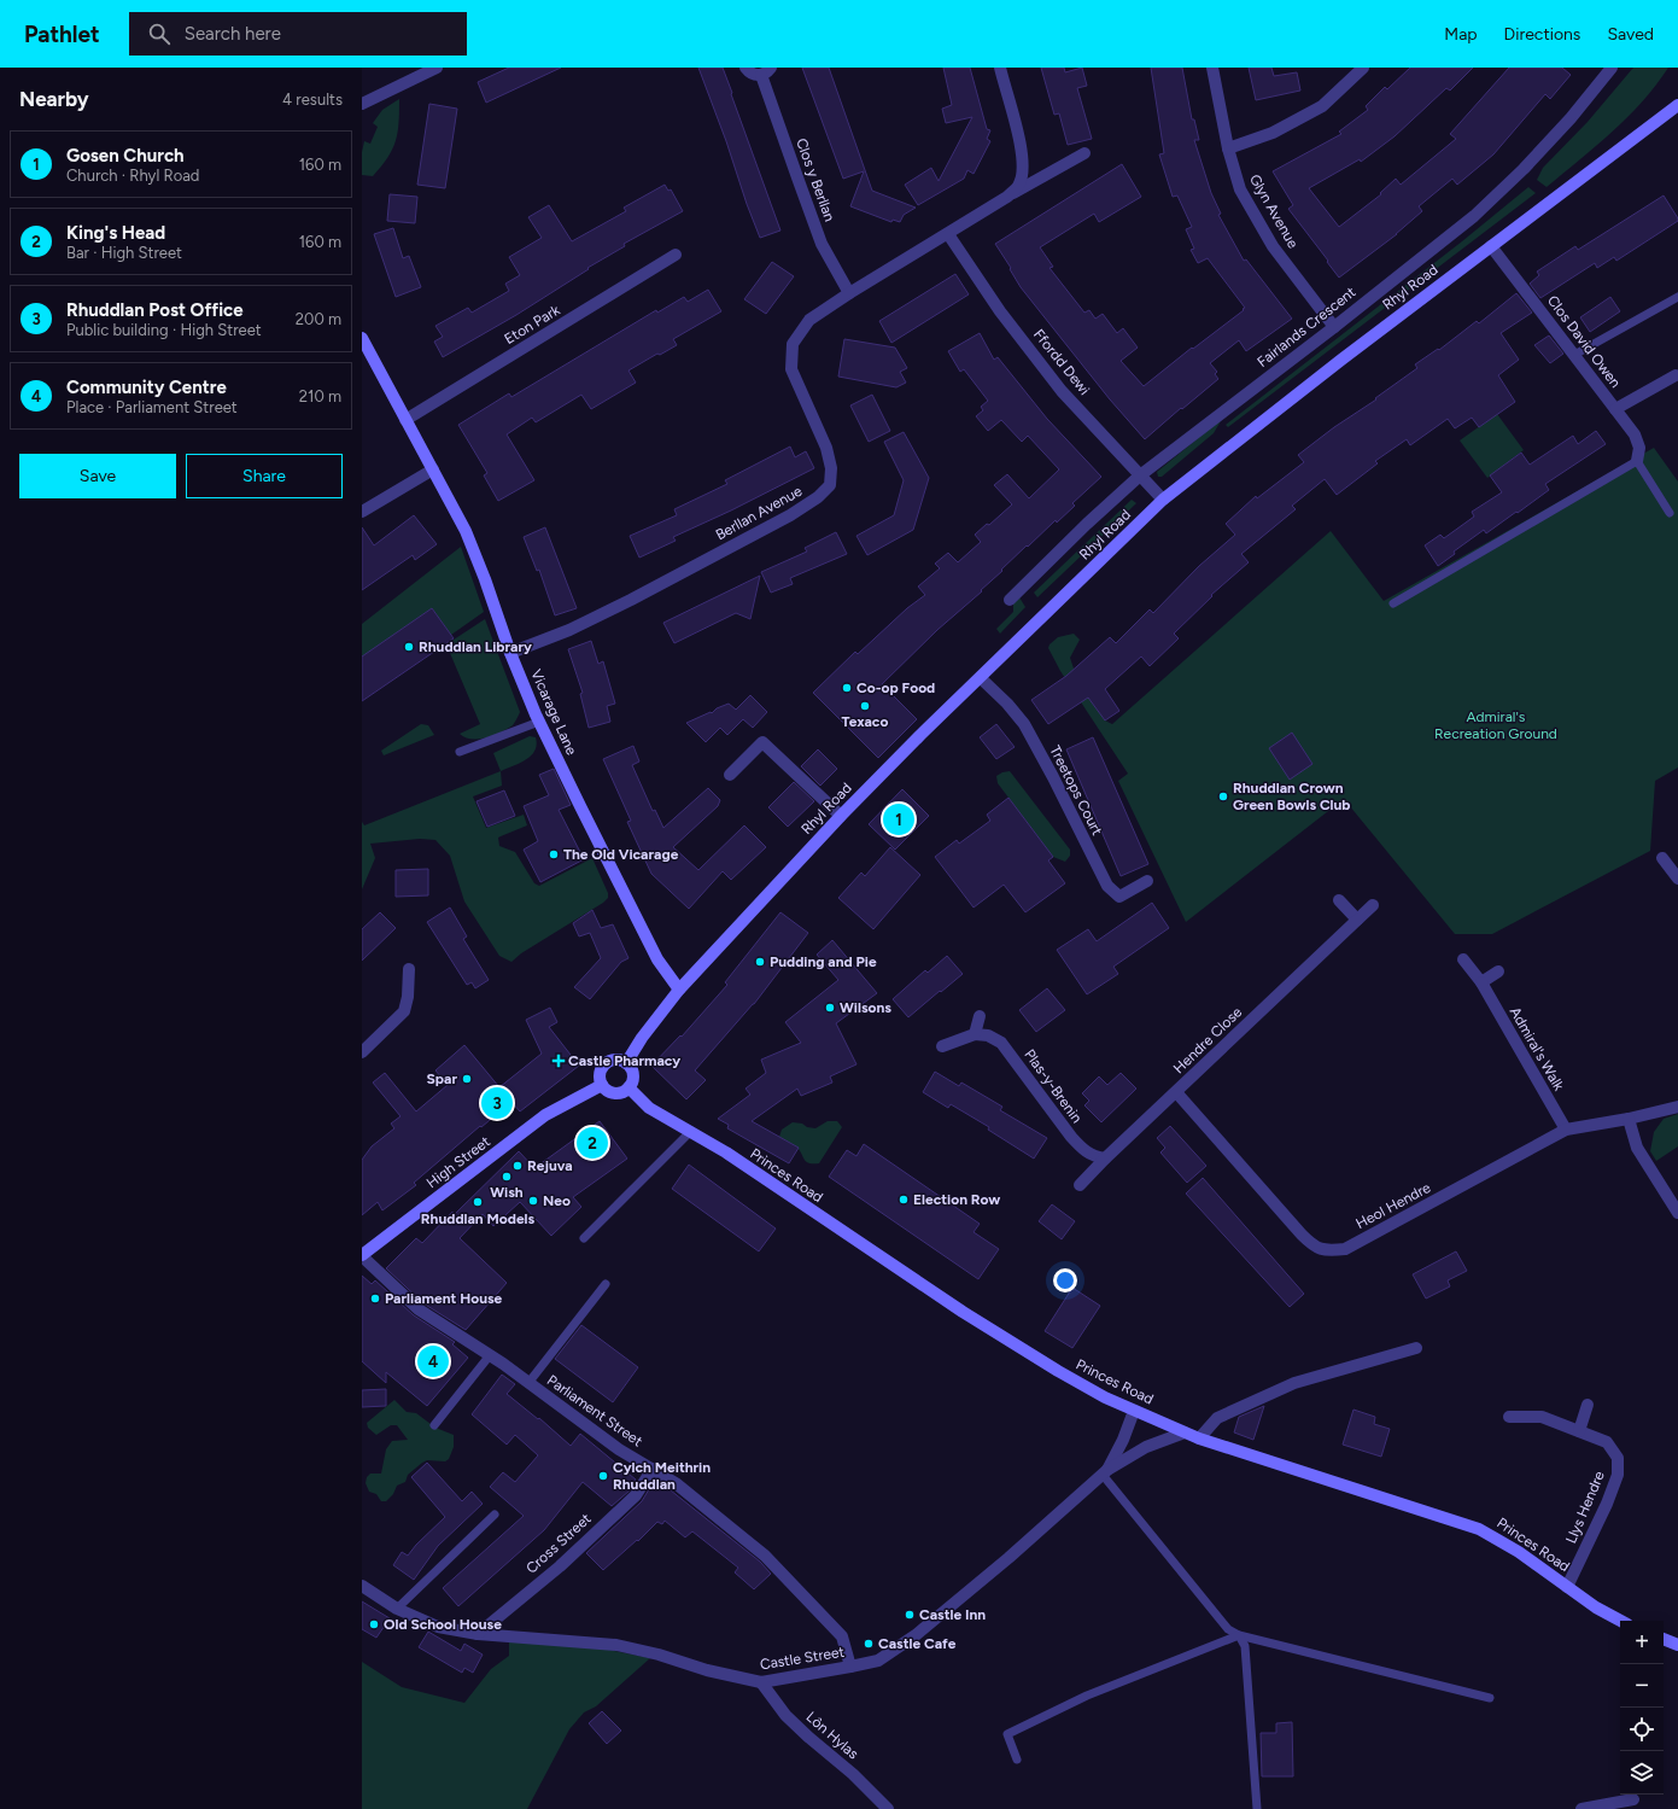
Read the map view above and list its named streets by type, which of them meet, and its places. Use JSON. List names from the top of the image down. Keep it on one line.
{"streets":{"street":["Clos y Berllan","Glyn Avenue","Rhyl Road","Eton Park","Fairlands Crescent","Clos David Owen","Ffordd Dewi","Berllan Avenue","Vicarage Lane","Treetops Court","Hendre Close","Admiral's Walk","Plas-y-Brenin","High Street","Princes Road","Heol Hendre","Parliament Street","Llys Hendre","Cross Street","Castle Street","Lôn Hylas"]},"crossings":[["Clos y Berllan","Berllan Avenue"],["Glyn Avenue","Fairlands Crescent"],["Rhyl Road","Clos David Owen"],["Rhyl Road","Ffordd Dewi"],["Rhyl Road","Vicarage Lane"],["Rhyl Road","Treetops Court"],["Rhyl Road","High Street"],["Rhyl Road","Princes Road"],["Eton Park","Vicarage Lane"],["Fairlands Crescent","Ffordd Dewi"],["Ffordd Dewi","Berllan Avenue"],["Berllan Avenue","Vicarage Lane"],["Hendre Close","Plas-y-Brenin"],["Hendre Close","Heol Hendre"],["Admiral's Walk","Heol Hendre"],["High Street","Princes Road"],["High Street","Parliament Street"],["Princes Road","Llys Hendre"],["Princes Road","Castle Street"],["Parliament Street","Cross Street"],["Parliament Street","Castle Street"],["Cross Street","Castle Street"],["Castle Street","Lôn Hylas"]],"parks":["Admiral's Recreation Ground"],"places":{"other":["Rhuddlan Library","Co-op Food","Texaco","Rhuddlan Crown Green Bowls Club","The Old Vicarage","Pudding and Pie","Wilsons","Spar","Rejuva","Wish","Election Row","Neo","Rhuddlan Models","Parliament House","Cylch Meithrin Rhuddlan","Castle Inn","Old School House","Castle Cafe"],"health":["Castle Pharmacy"]},"page":{"header":"Pathlet","search":"Search here","nav":["Map","Directions","Saved"],"heading":["Nearby","4 results"],"list":[{"mark":"1","name":"Gosen Church","note":"Church · Rhyl Road","value":"160 m"},{"mark":"2","name":"King's Head","note":"Bar · High Street","value":"160 m"},{"mark":"3","name":"Rhuddlan Post Office","note":"Public building · High Street","value":"200 m"},{"mark":"4","name":"Community Centre","note":"Place · Parliament Street","value":"210 m"}],"buttons":["Save","Share"],"pins":["1","3","2","4"],"map_buttons":["+","−"]}}
